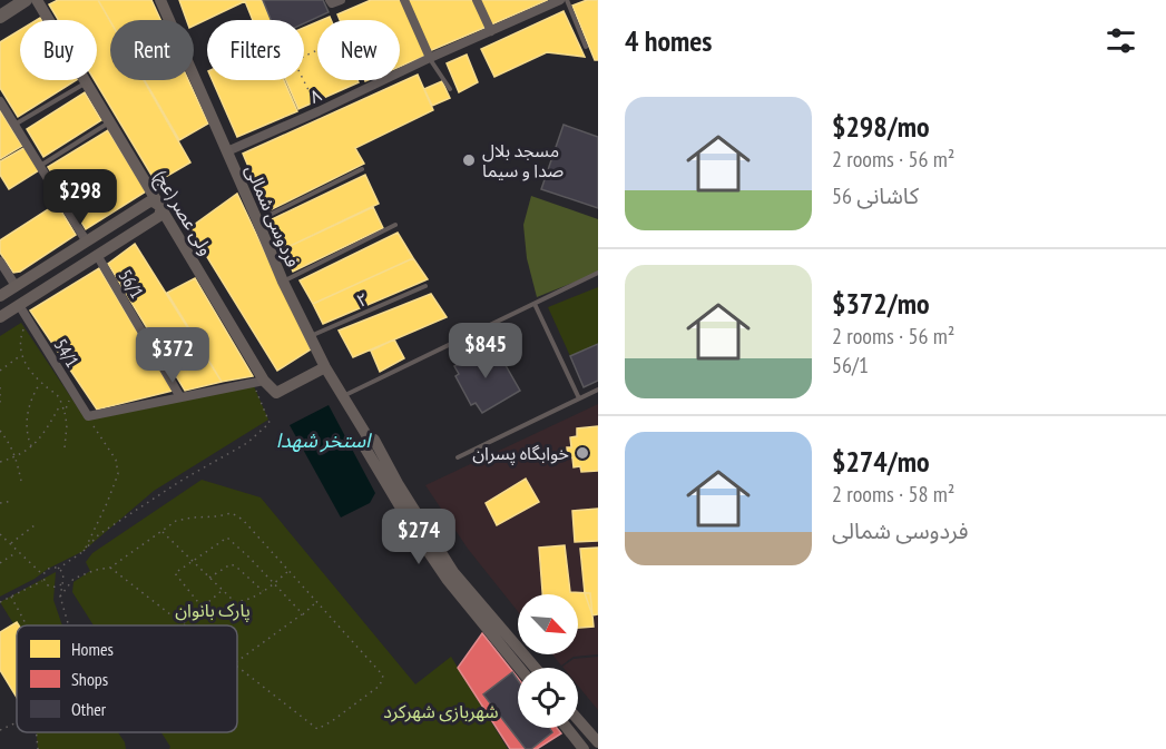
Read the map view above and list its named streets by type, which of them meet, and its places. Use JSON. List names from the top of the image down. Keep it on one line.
{"streets":{"main road":["ولی عصر (عج)","فردوسی شمالی"],"street":["۸","56/1","54/1"],"lane":["۲"]},"crossings":[["۸","فردوسی شمالی"],["فردوسی شمالی","۲"]],"water":["استخر شهدا"],"parks":["پارک بانوان","شهربازی شهرکرد"],"places":["مسجد بلال صدا و سیما","خوابگاه پسران"],"legend":["Homes","Shops","Other"],"north":"bottom right","page":{"heading":"4 homes","chip":["Buy","Rent","Filters","New"],"list":[{"name":"$298/mo","note":"2 rooms · 56 m² · کاشانی 56"},{"name":"$372/mo","note":"2 rooms · 56 m² · 56/1"},{"name":"$274/mo","note":"2 rooms · 58 m² · فردوسی شمالی"}],"price":["$298","$845","$372","$274"]}}
